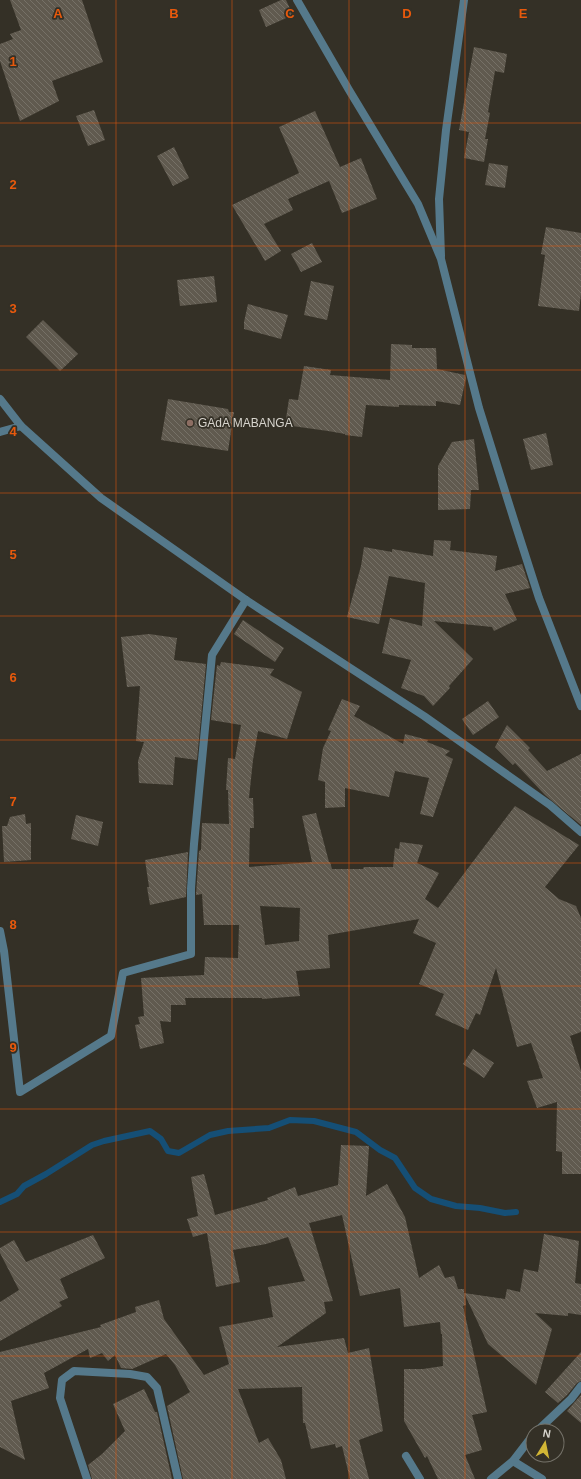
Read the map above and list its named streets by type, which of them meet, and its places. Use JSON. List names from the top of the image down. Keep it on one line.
{"places":["GAdA MABANGA"],"north":"top","grid":{"columns":["A","B","C","D","E"],"rows":["1","2","3","4","5","6","7","8","9"]}}
